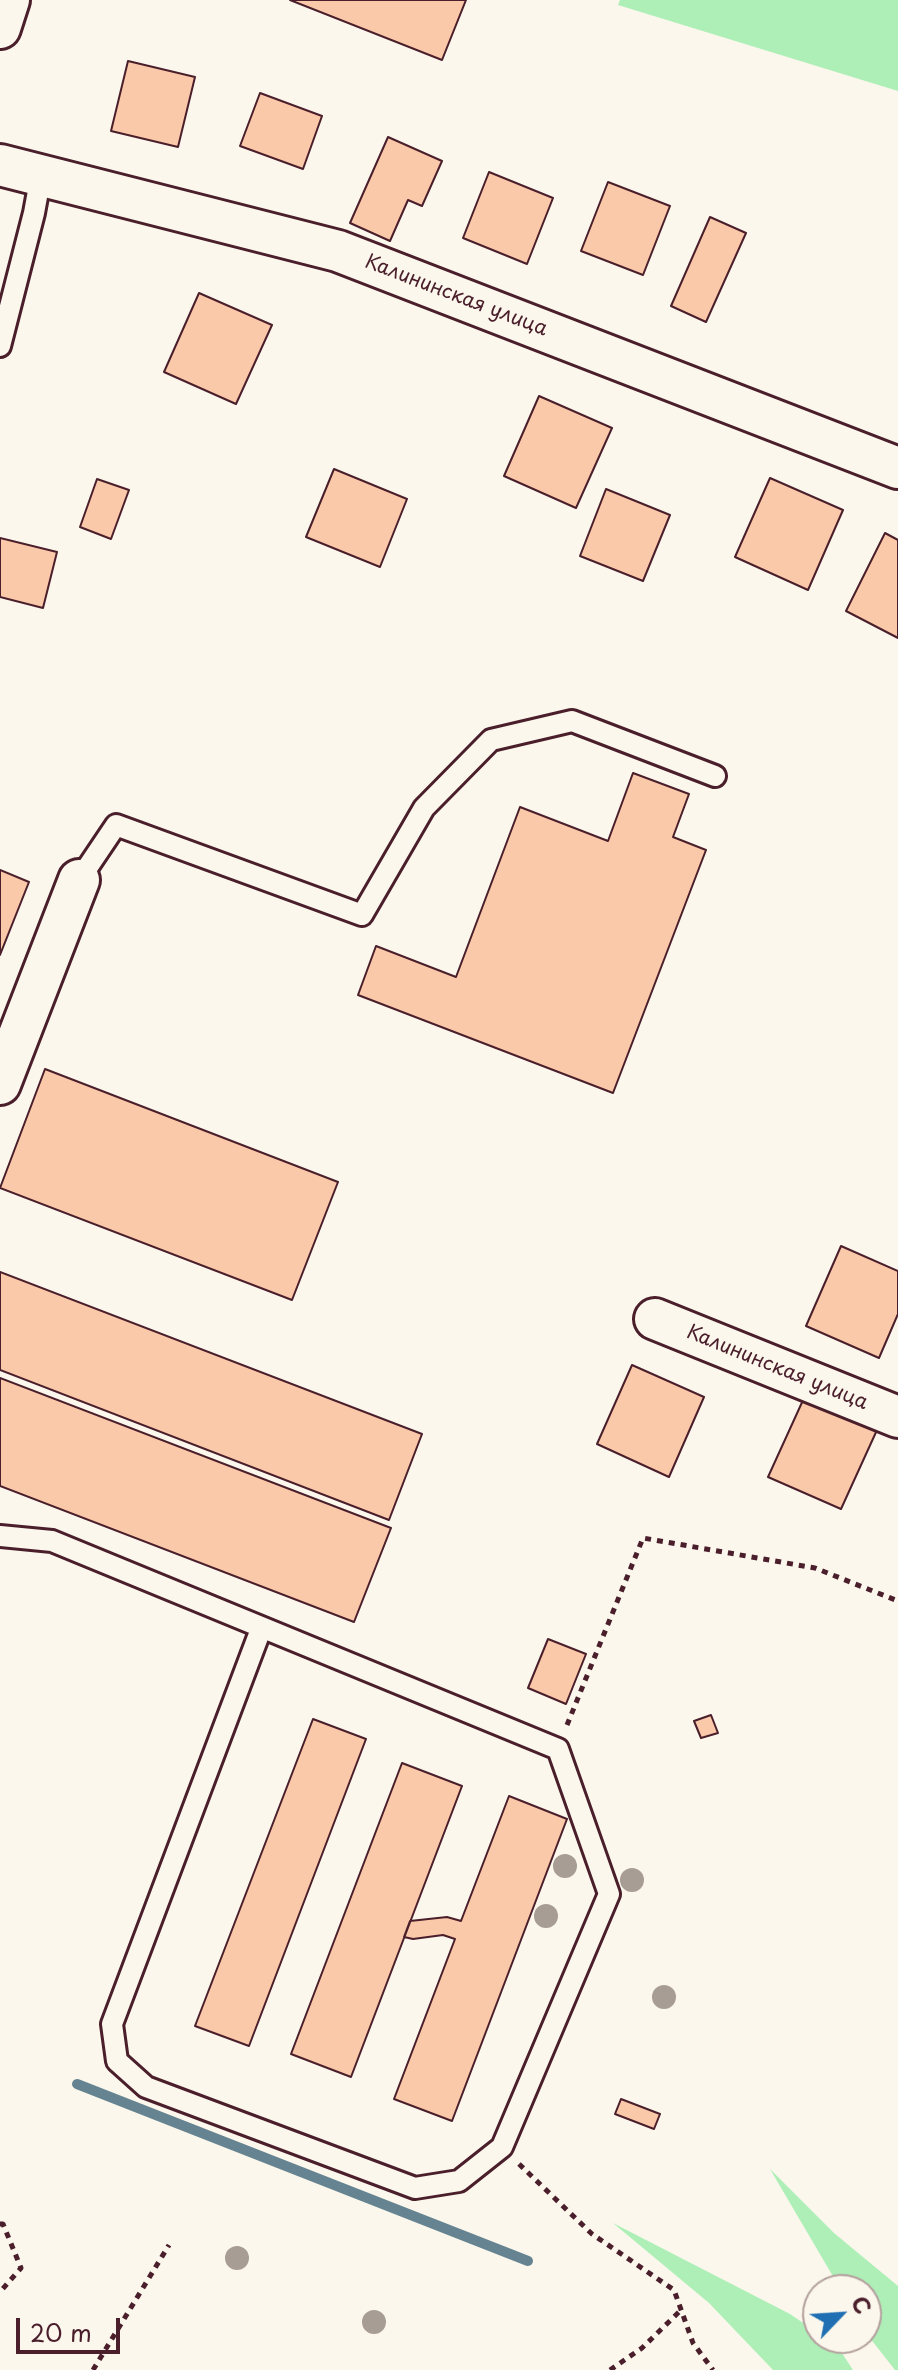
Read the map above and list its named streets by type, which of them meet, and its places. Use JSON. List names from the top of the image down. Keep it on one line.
{"streets":{"street":["Калининская улица"]},"scale_bar":"20 m","north":"top right"}
